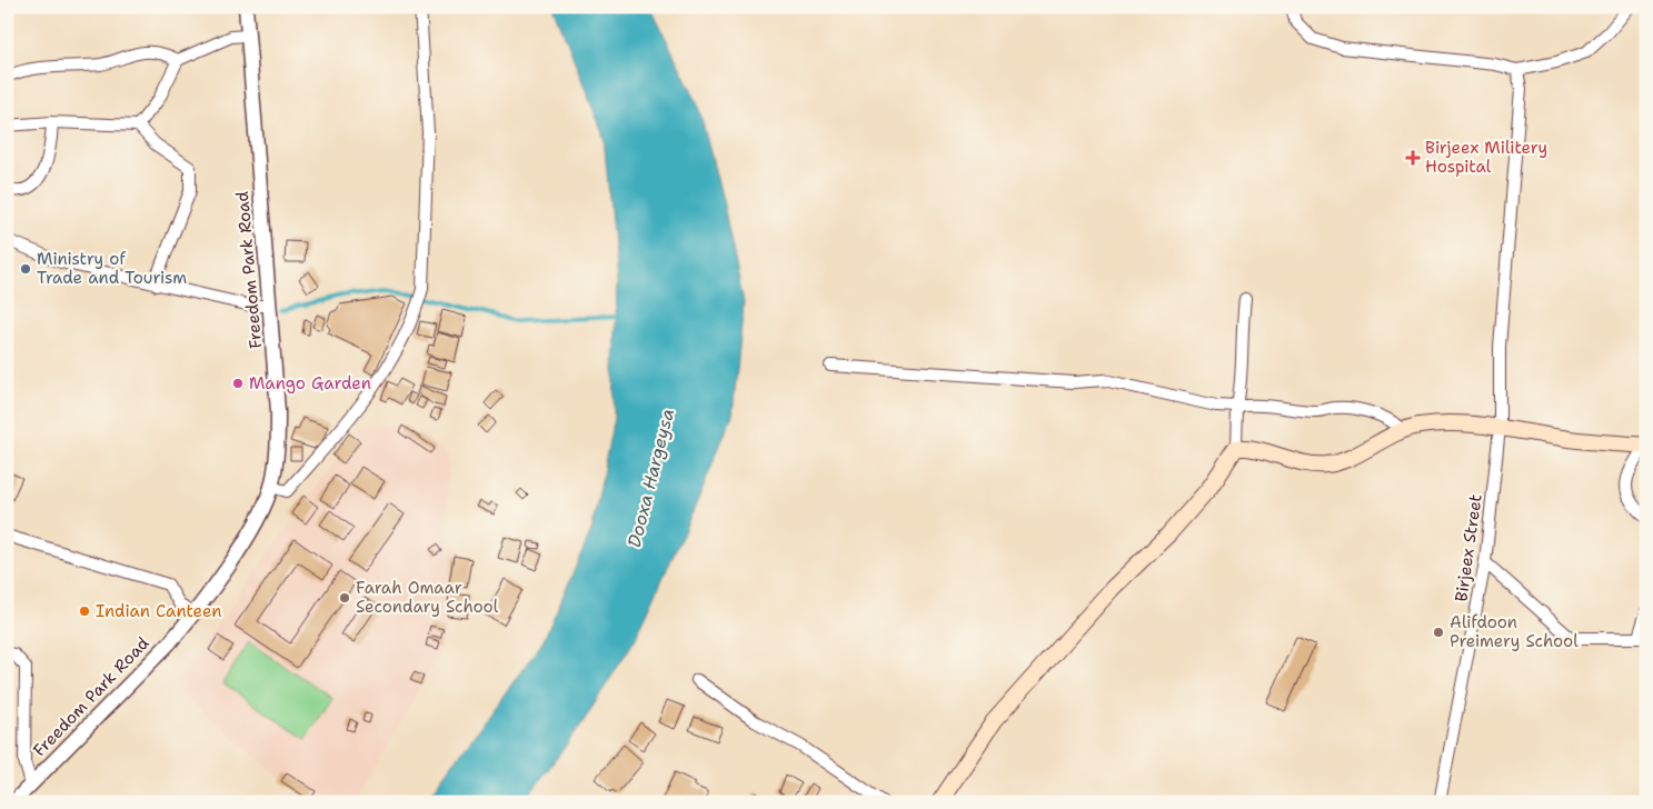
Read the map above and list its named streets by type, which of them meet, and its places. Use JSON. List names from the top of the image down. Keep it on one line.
{"streets":{"street":["Freedom Park Road","Birjeex Street"]},"water":["Dooxa Hargeysa"],"places":{"health":["Birjeex Militery Hospital"],"other":["Ministry of Trade and Tourism","Mango Garden","Farah Omaar Secondary School","Indian Canteen","Alifdoon Preimery School"]}}
